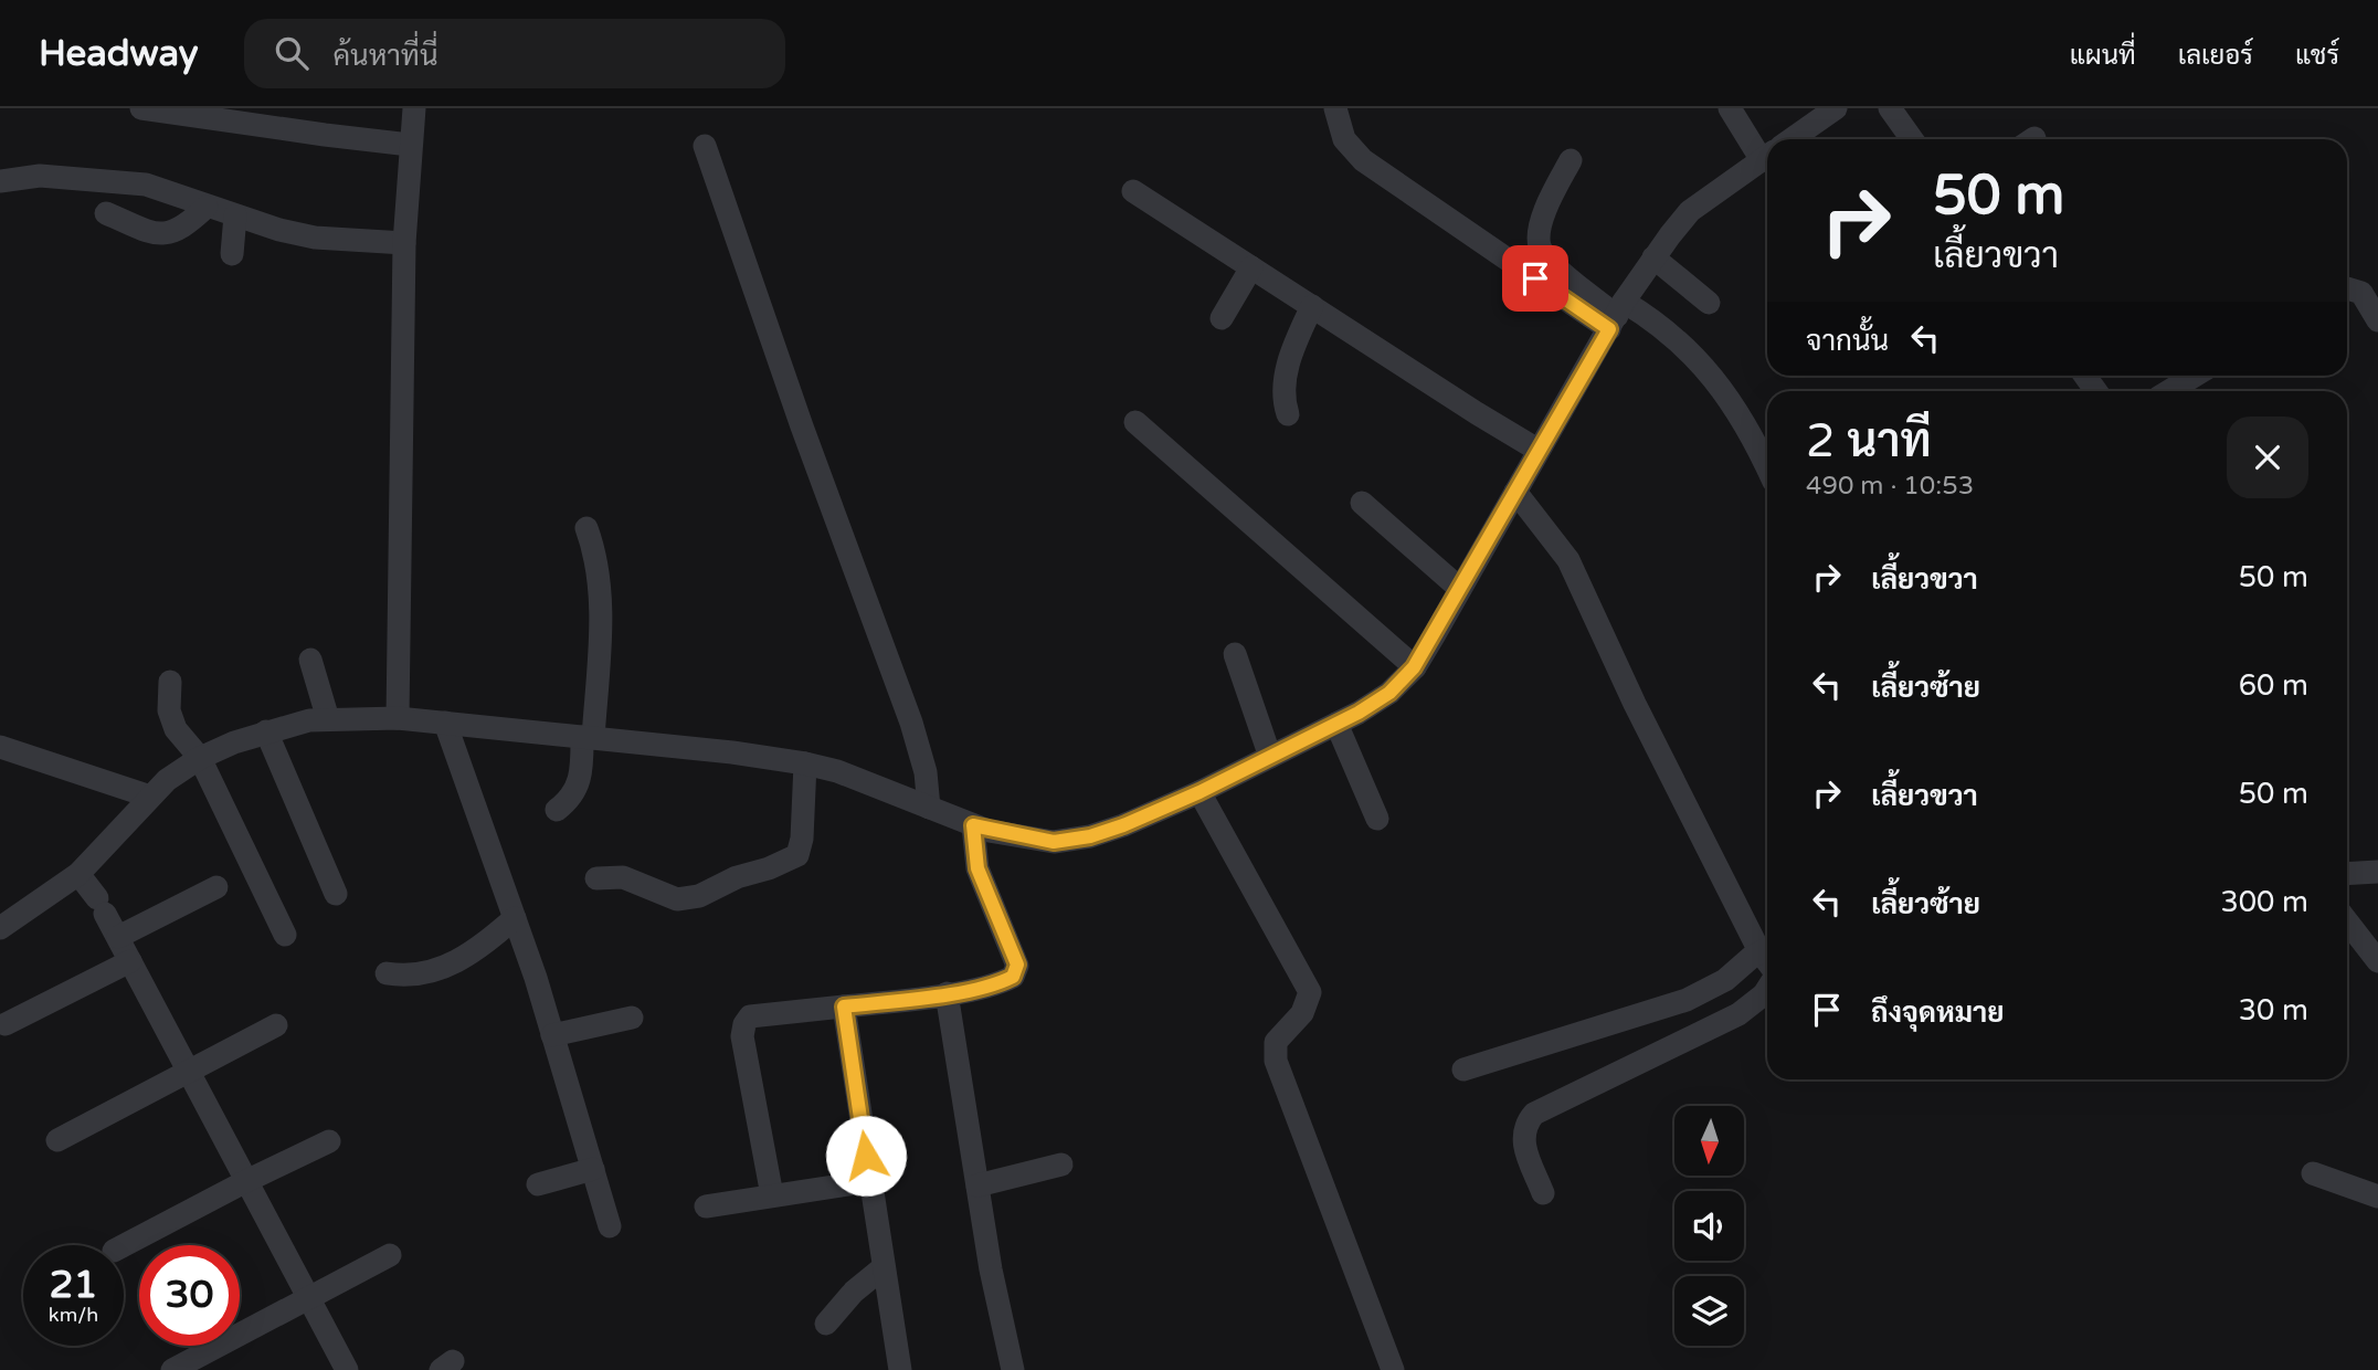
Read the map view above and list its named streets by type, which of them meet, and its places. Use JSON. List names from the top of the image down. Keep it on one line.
{"north":"bottom","page":{"header":"Headway","search":"ค้นหาที่นี่","nav":["แผนที่","เลเยอร์","แชร์"],"turn":["50 m","เลี้ยวขวา"],"then":"จากนั้น","heading":["2 นาที","490 m · 10:53"],"list":[{"name":"เลี้ยวขวา","value":"50 m"},{"name":"เลี้ยวซ้าย","value":"60 m"},{"name":"เลี้ยวขวา","value":"50 m"},{"name":"เลี้ยวซ้าย","value":"300 m"},{"name":"ถึงจุดหมาย","value":"30 m"}],"speed":"21 km/h","limit":"30"}}
